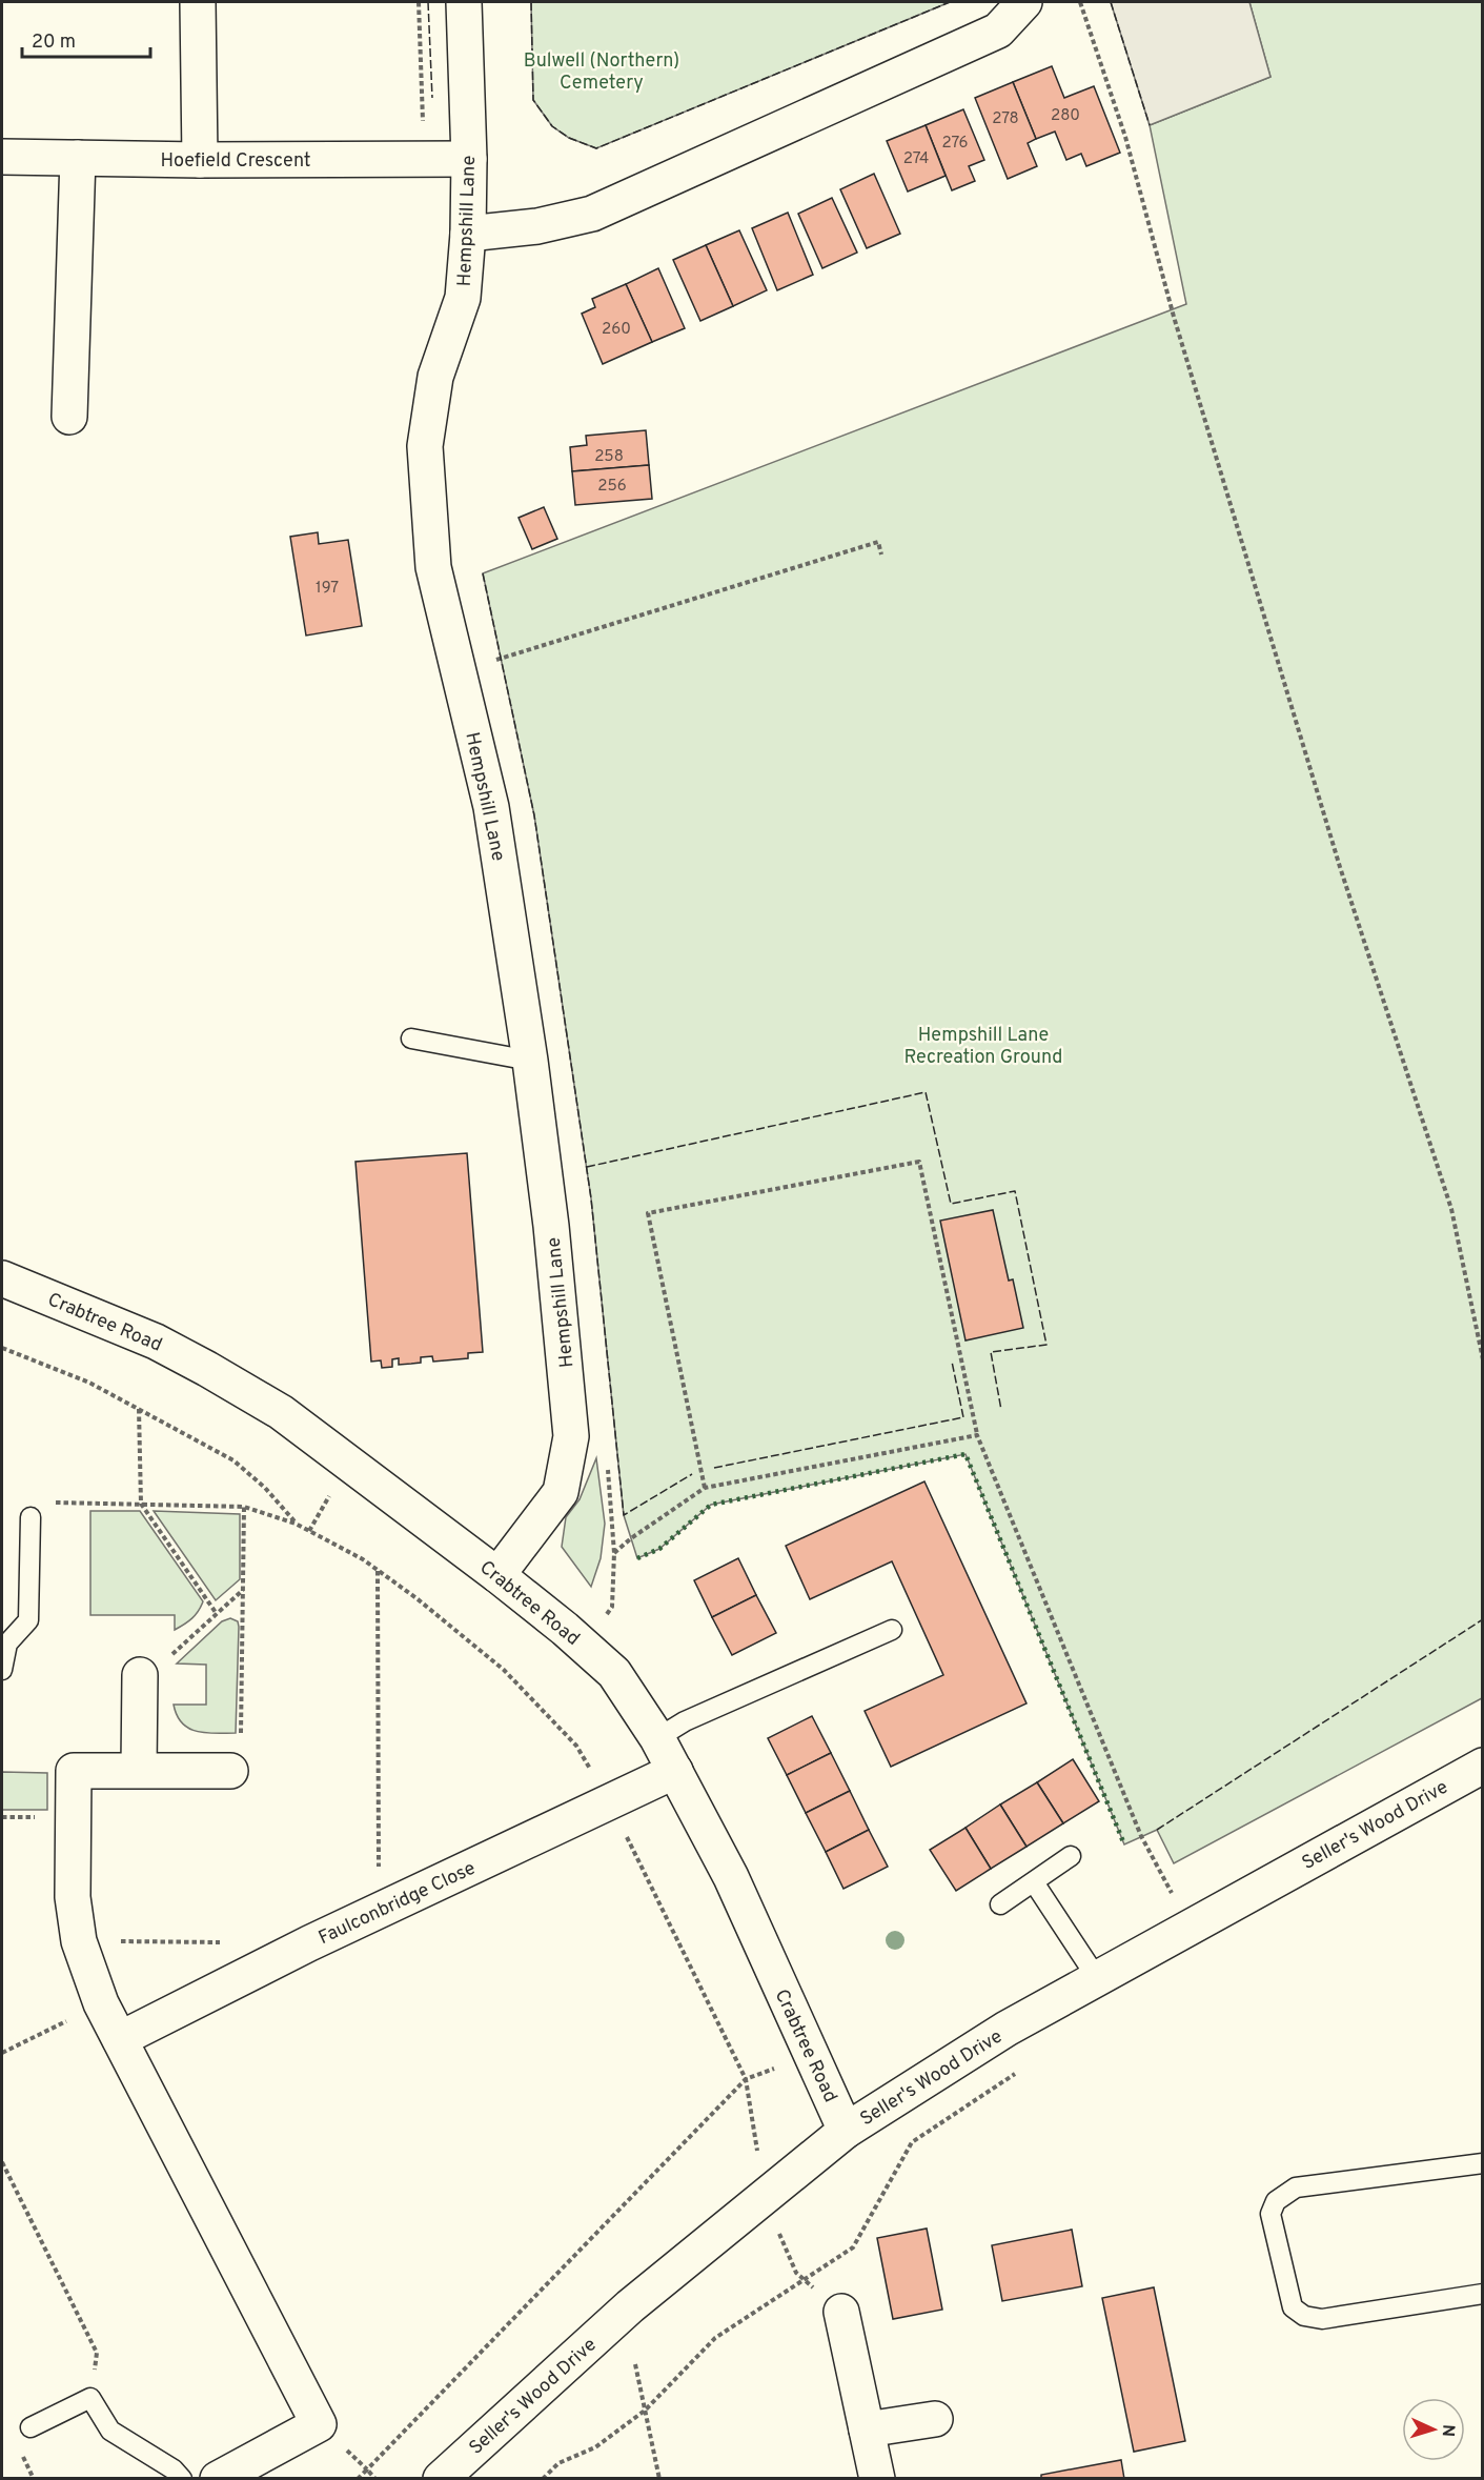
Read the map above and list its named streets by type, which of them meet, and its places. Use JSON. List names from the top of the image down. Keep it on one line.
{"streets":{"street":["Hoefield Crescent","Hempshill Lane","Crabtree Road","Seller's Wood Drive","Faulconbridge Close"]},"crossings":[["Hoefield Crescent","Hempshill Lane"],["Hempshill Lane","Crabtree Road"],["Crabtree Road","Seller's Wood Drive"],["Crabtree Road","Faulconbridge Close"]],"parks":["Bulwell (Northern) Cemetery","Hempshill Lane Recreation Ground"],"house_numbers":["280","278","276","274","260","258","256","197"],"scale_bar":"20 m","north":"right"}
